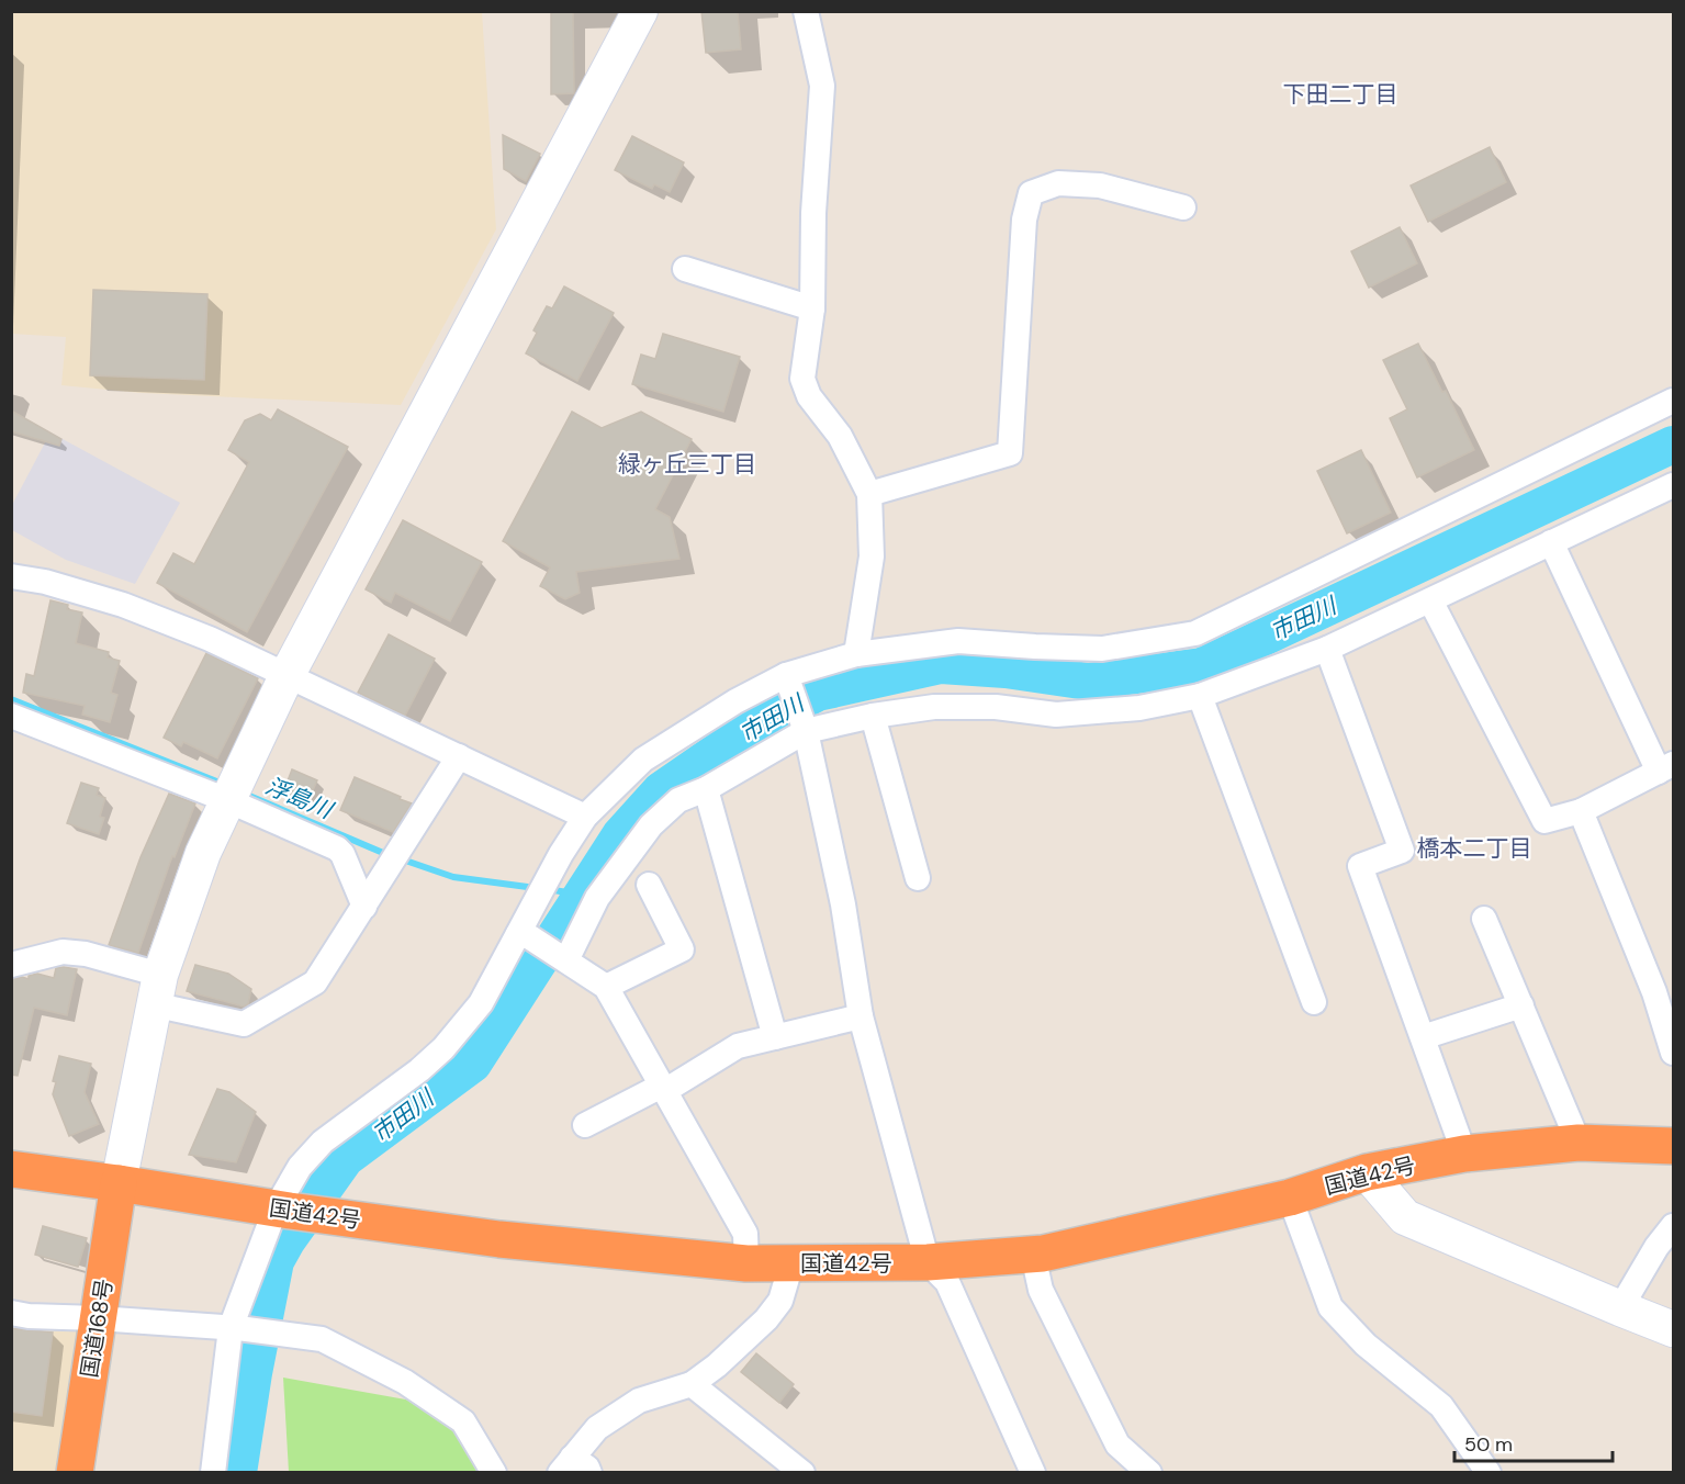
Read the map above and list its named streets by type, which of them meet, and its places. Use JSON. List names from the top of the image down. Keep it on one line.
{"streets":{"highway":["国道42号","国道168号"]},"crossings":[["国道42号","国道168号"]],"districts":["下田二丁目","緑ヶ丘三丁目","橋本二丁目"],"water":["市田川","浮島川"],"scale_bar":"50 m"}
